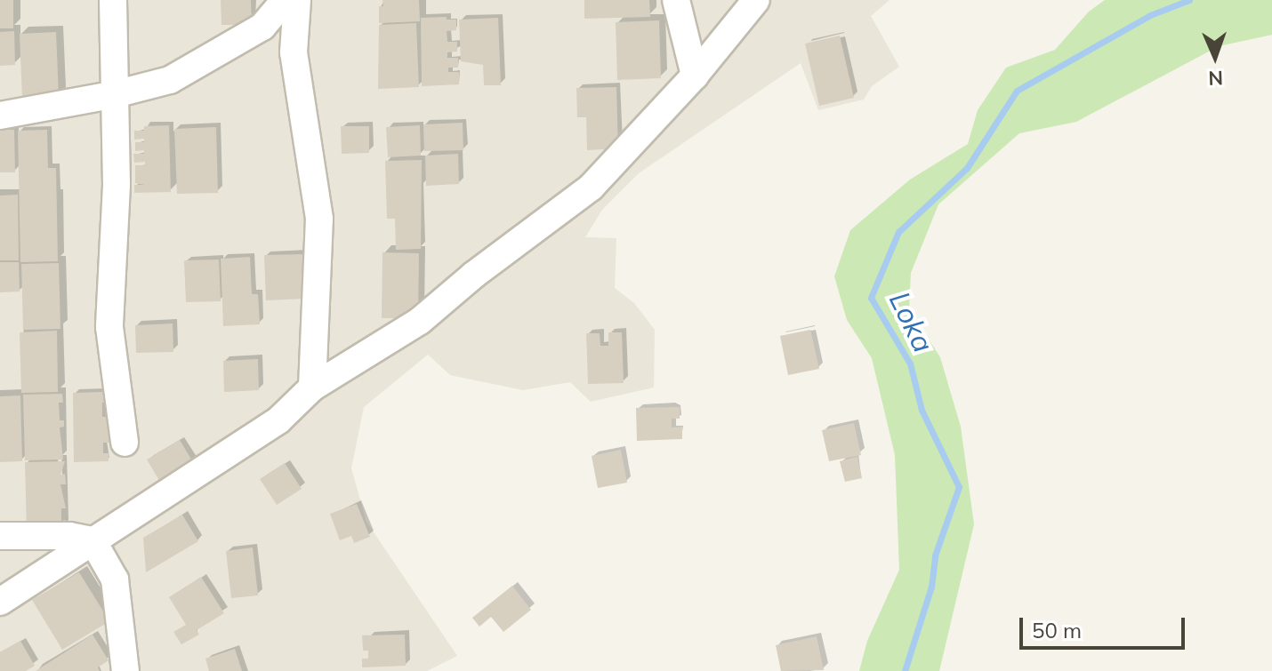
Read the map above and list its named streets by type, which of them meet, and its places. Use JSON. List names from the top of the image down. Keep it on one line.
{"water":["Loka"],"scale_bar":"50 m","north":"bottom"}
